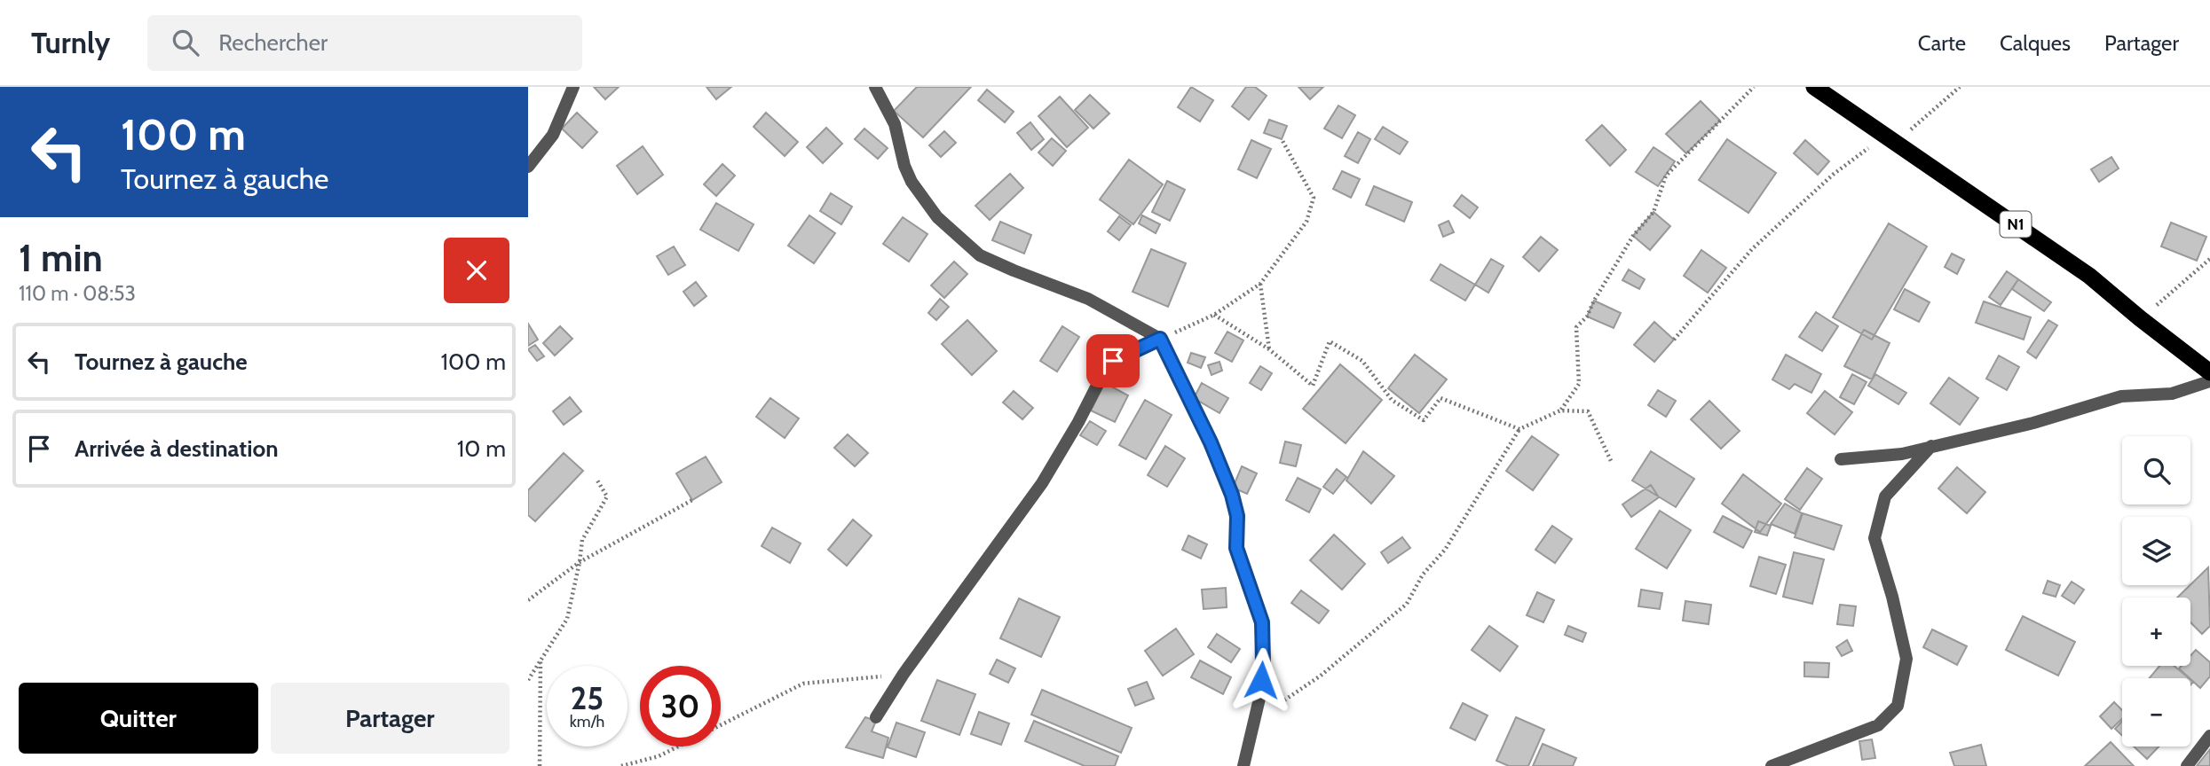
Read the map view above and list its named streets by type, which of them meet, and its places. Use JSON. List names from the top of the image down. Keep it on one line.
{"streets":{"highway":["N1"]},"page":{"header":"Turnly","search":"Rechercher","nav":["Carte","Calques","Partager"],"turn":["100 m","Tournez à gauche"],"heading":["1 min","110 m · 08:53"],"list":[{"name":"Tournez à gauche","value":"100 m"},{"name":"Arrivée à destination","value":"10 m"}],"map_buttons":["+","−"],"speed":"25 km/h","limit":"30","buttons":["Quitter","Partager"]}}
